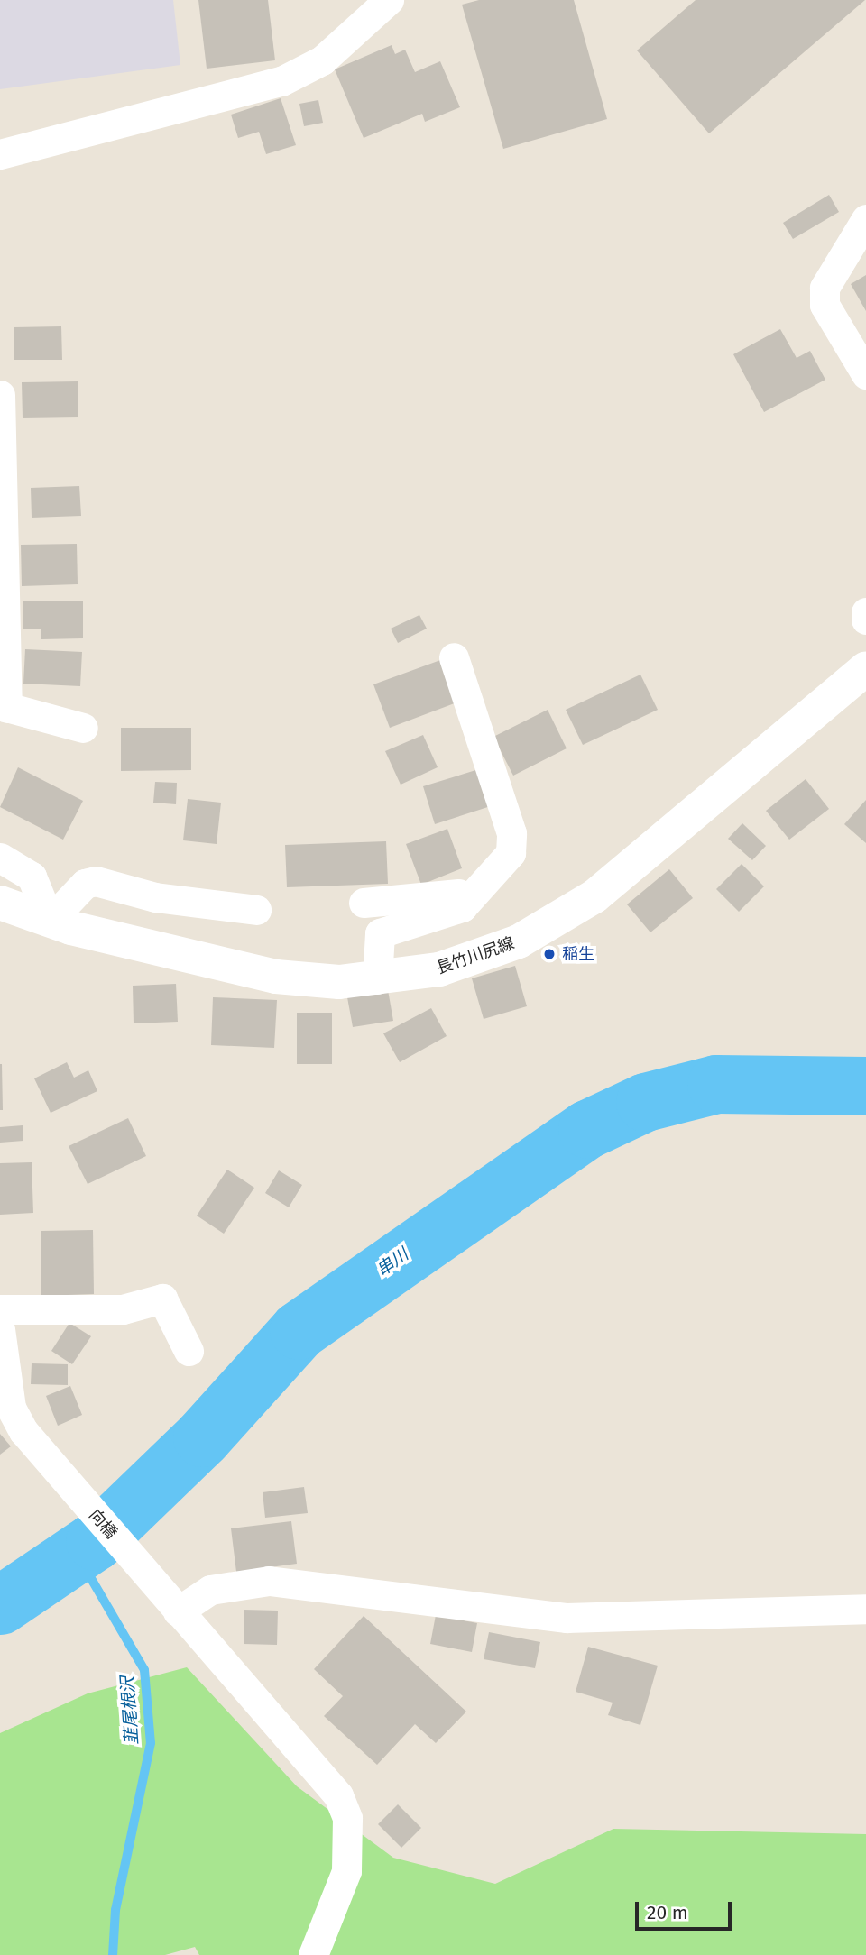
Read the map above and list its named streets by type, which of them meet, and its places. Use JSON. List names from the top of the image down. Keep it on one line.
{"streets":{"main road":["長竹川尻線"],"street":["向橋"]},"water":["串川","韮尾根沢"],"places":["稲生"],"scale_bar":"20 m"}
